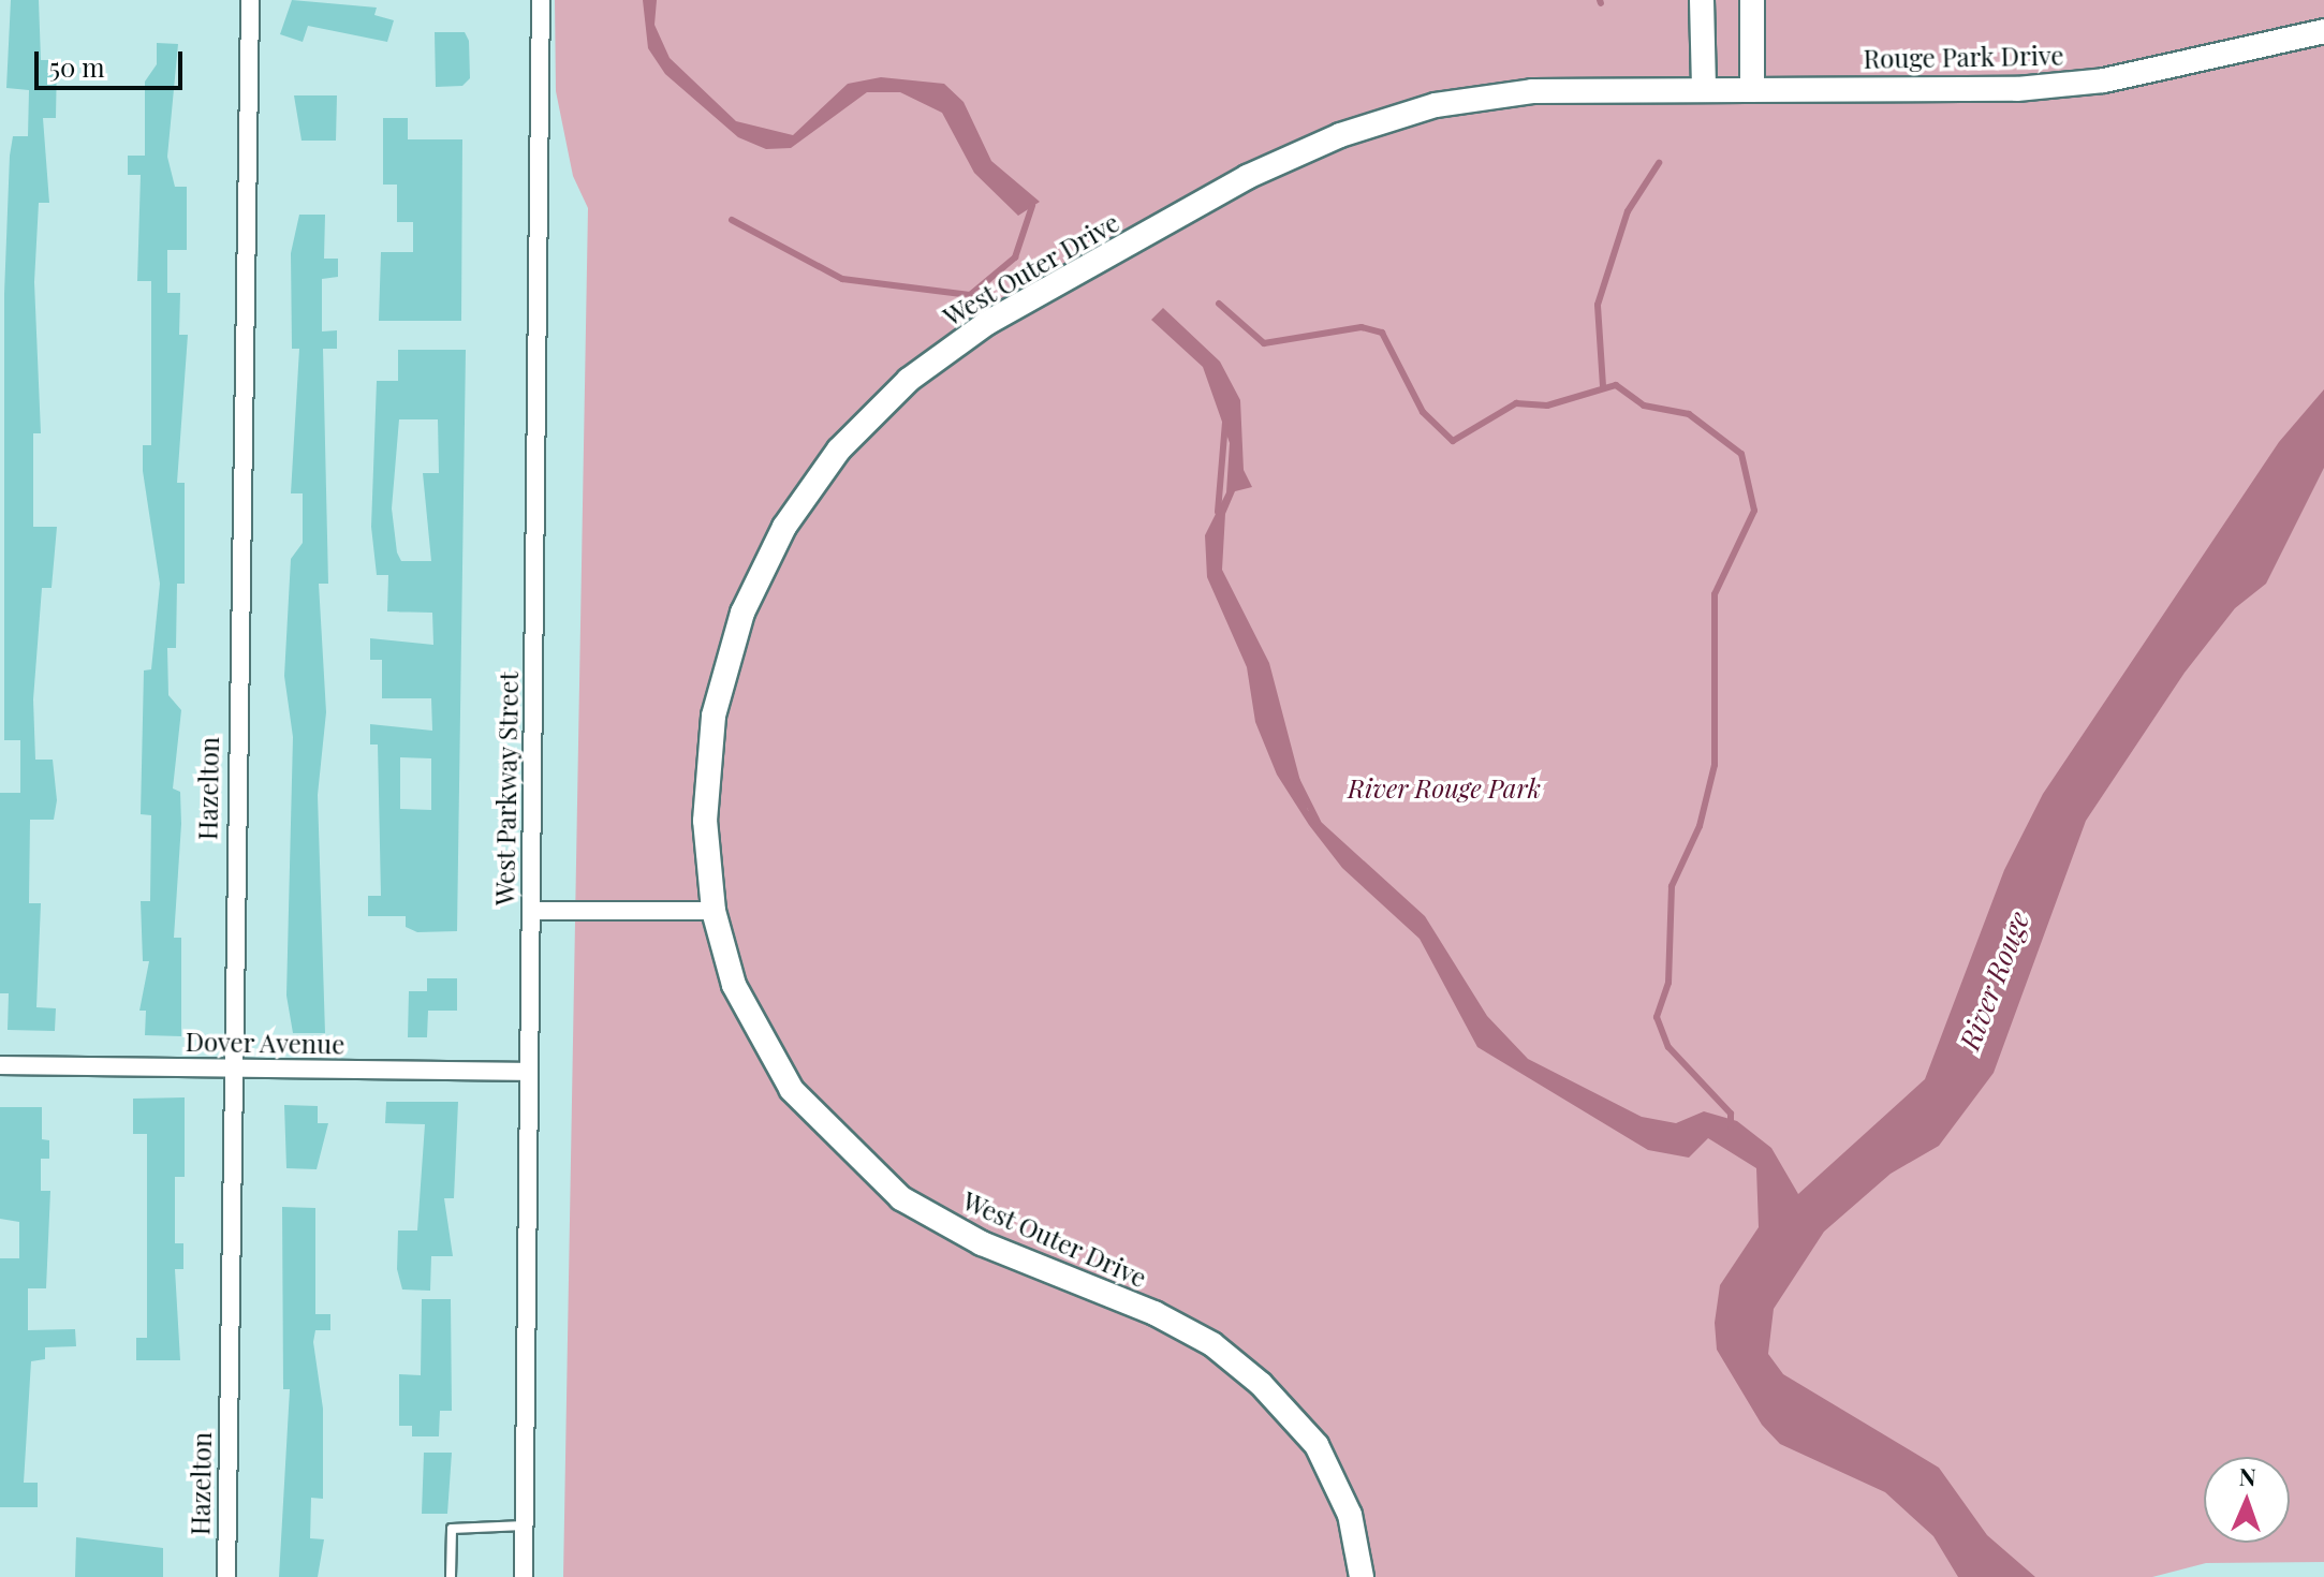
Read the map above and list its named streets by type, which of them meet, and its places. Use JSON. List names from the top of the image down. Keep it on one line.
{"streets":{"main road":["Rouge Park Drive","West Outer Drive"],"street":["Hazelton","West Parkway Street","Dover Avenue"]},"crossings":[["Rouge Park Drive","West Outer Drive"],["Hazelton","Dover Avenue"],["West Parkway Street","Dover Avenue"]],"water":["River Rouge"],"parks":["River Rouge Park"],"scale_bar":"50 m","north":"top"}
